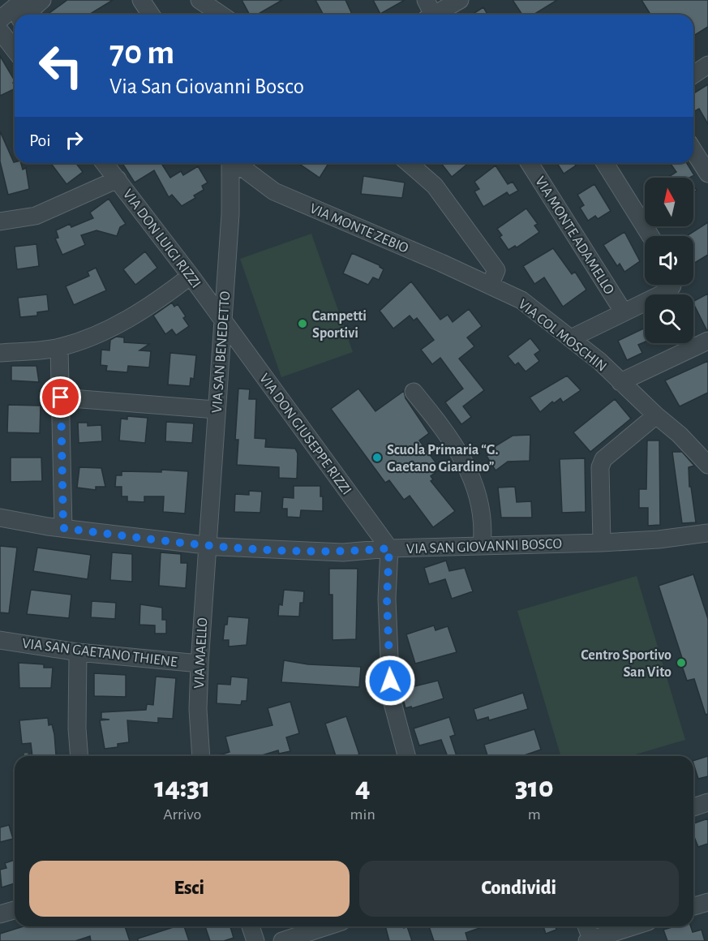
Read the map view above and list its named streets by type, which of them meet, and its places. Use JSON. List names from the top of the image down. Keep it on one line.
{"streets":{"street":["VIA MONTE ZEBIO","VIA MONTE ADAMELLO","VIA DON LUIGI RIZZI","VIA COL MOSCHIN","VIA SAN BENEDETTO","VIA DON GIUSEPPE RIZZI","VIA SAN GIOVANNI BOSCO","VIA SAN GAETANO THIENE","VIA MAELLO"]},"crossings":[["VIA MONTE ZEBIO","VIA COL MOSCHIN"],["VIA DON LUIGI RIZZI","VIA SAN BENEDETTO"],["VIA DON LUIGI RIZZI","VIA DON GIUSEPPE RIZZI"],["VIA SAN BENEDETTO","VIA DON GIUSEPPE RIZZI"],["VIA SAN BENEDETTO","VIA SAN GIOVANNI BOSCO"],["VIA SAN BENEDETTO","VIA MAELLO"],["VIA DON GIUSEPPE RIZZI","VIA SAN GIOVANNI BOSCO"],["VIA SAN GIOVANNI BOSCO","VIA MAELLO"],["VIA SAN GAETANO THIENE","VIA MAELLO"]],"places":["Campetti Sportivi","Scuola Primaria “G. Gaetano Giardino”","Centro Sportivo San Vito"],"north":"top","page":{"turn":["70 m","Via San Giovanni Bosco"],"then":"Poi","eta":["14:31","Arrivo","4","min","310","m"],"buttons":["Esci","Condividi"]}}
